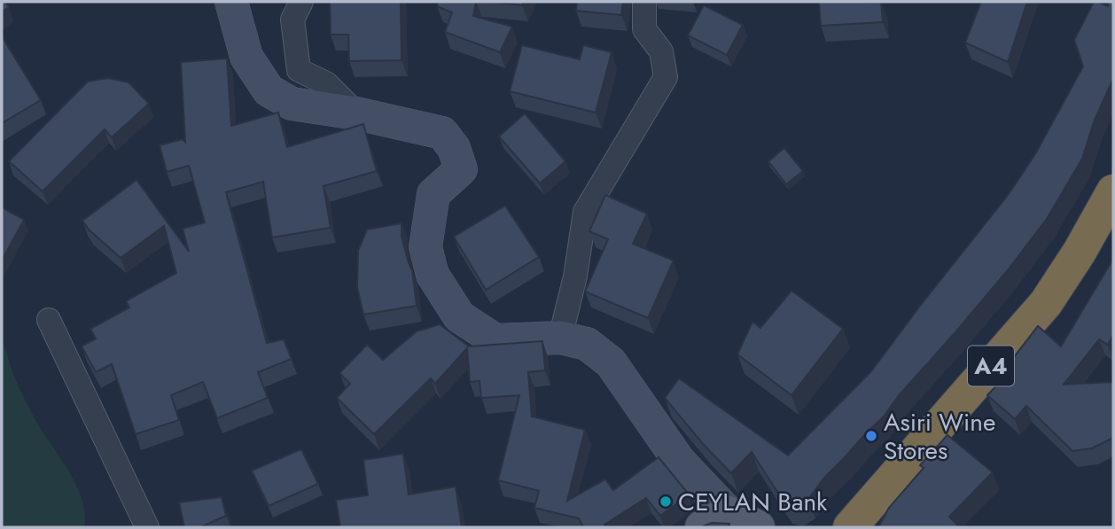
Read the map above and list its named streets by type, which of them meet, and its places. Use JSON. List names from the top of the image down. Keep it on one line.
{"streets":{"highway":["A4"]},"places":["Asiri Wine Stores","CEYLAN Bank"]}
